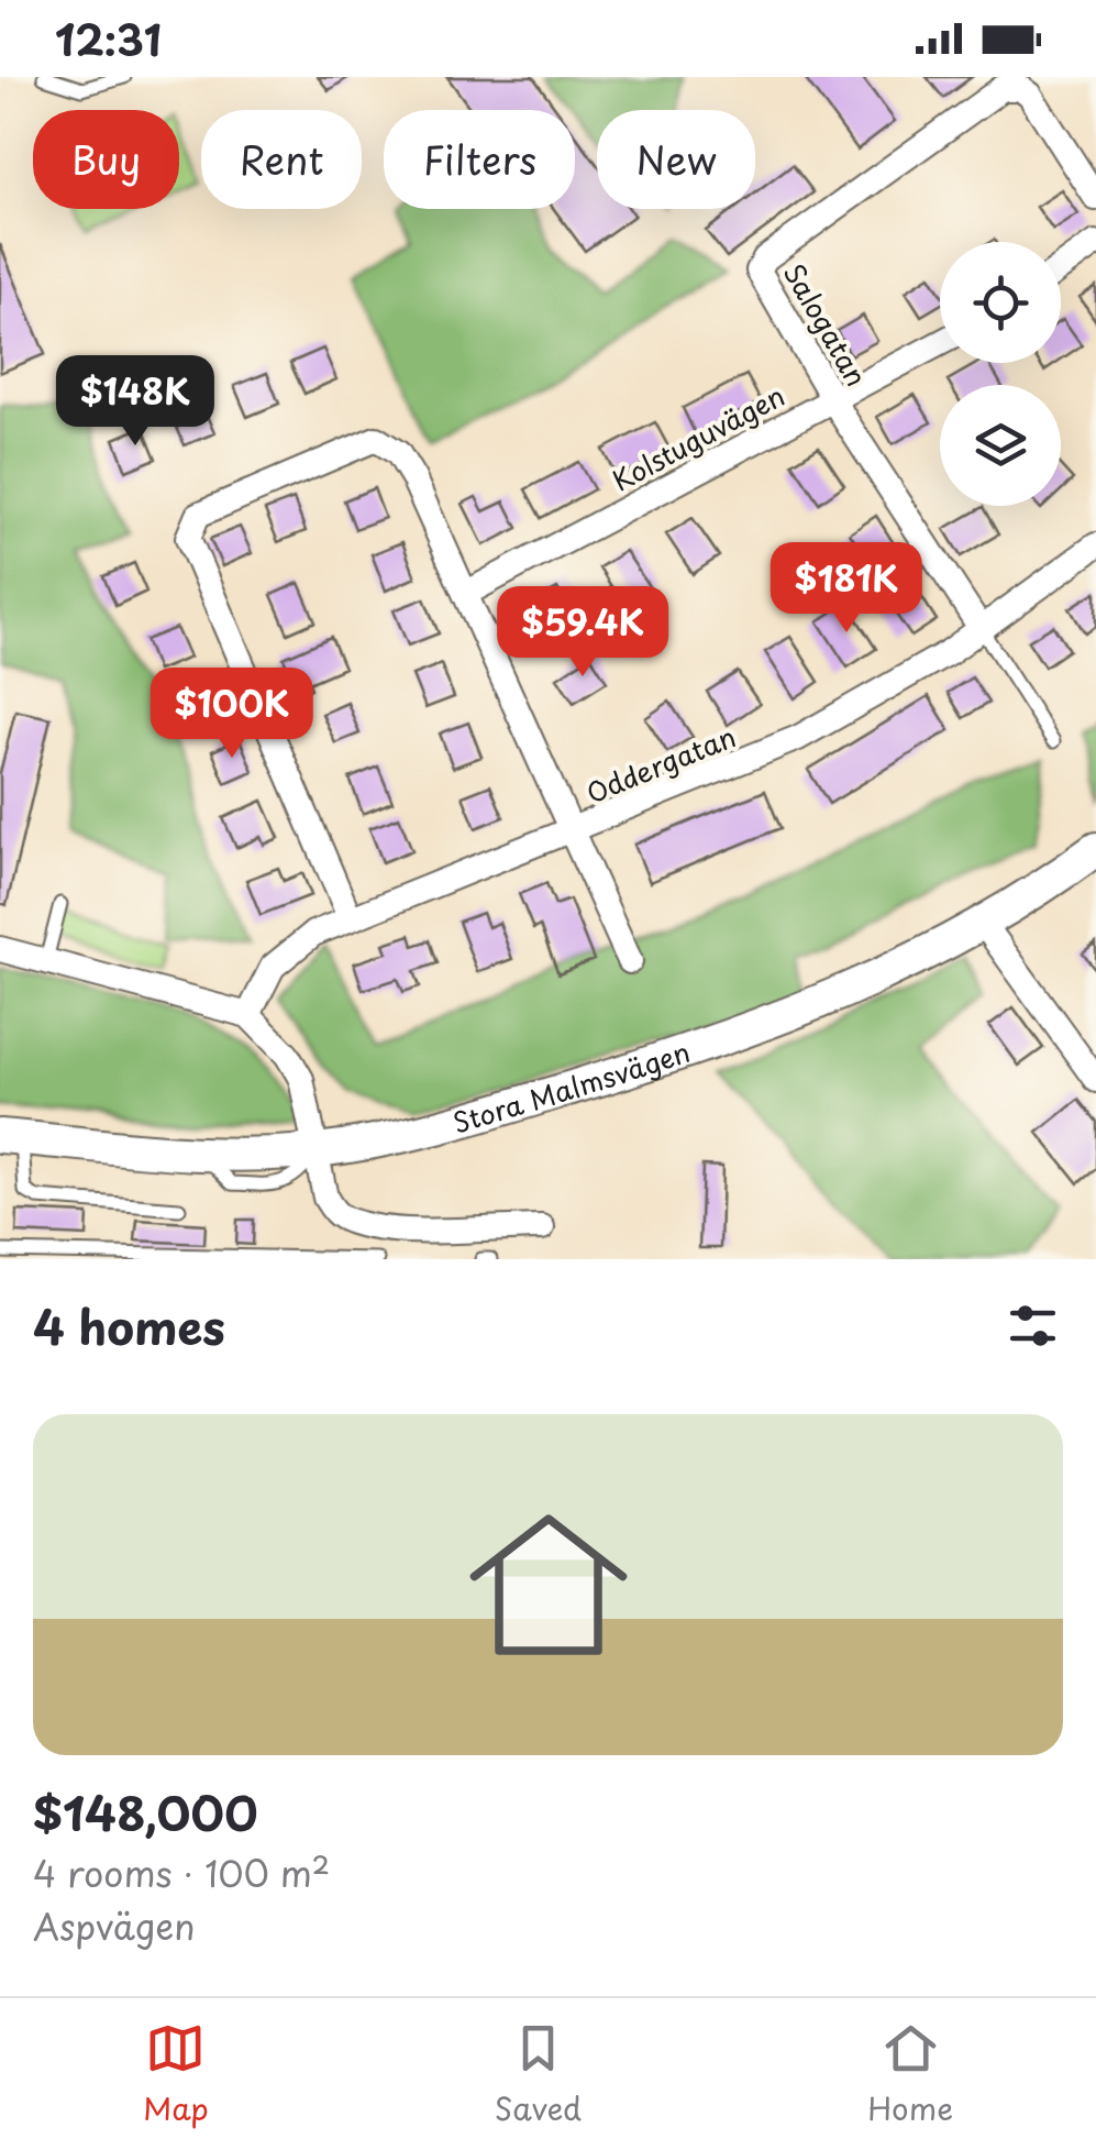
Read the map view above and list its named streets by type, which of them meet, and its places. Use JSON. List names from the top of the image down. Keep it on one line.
{"streets":{"street":["Salogatan","Kolstuguvägen","Oddergatan","Stora Malmsvägen"]},"crossings":[["Salogatan","Kolstuguvägen"],["Salogatan","Oddergatan"]],"page":{"status":"12:31","chip":["Buy","Rent","Filters","New"],"price":["$148K","$181K","$59.4K","$100K"],"heading":"4 homes","list":[{"name":"$148,000","note":"4 rooms · 100 m² · Aspvägen"}],"tabs":["Map","Saved","Home"]}}
